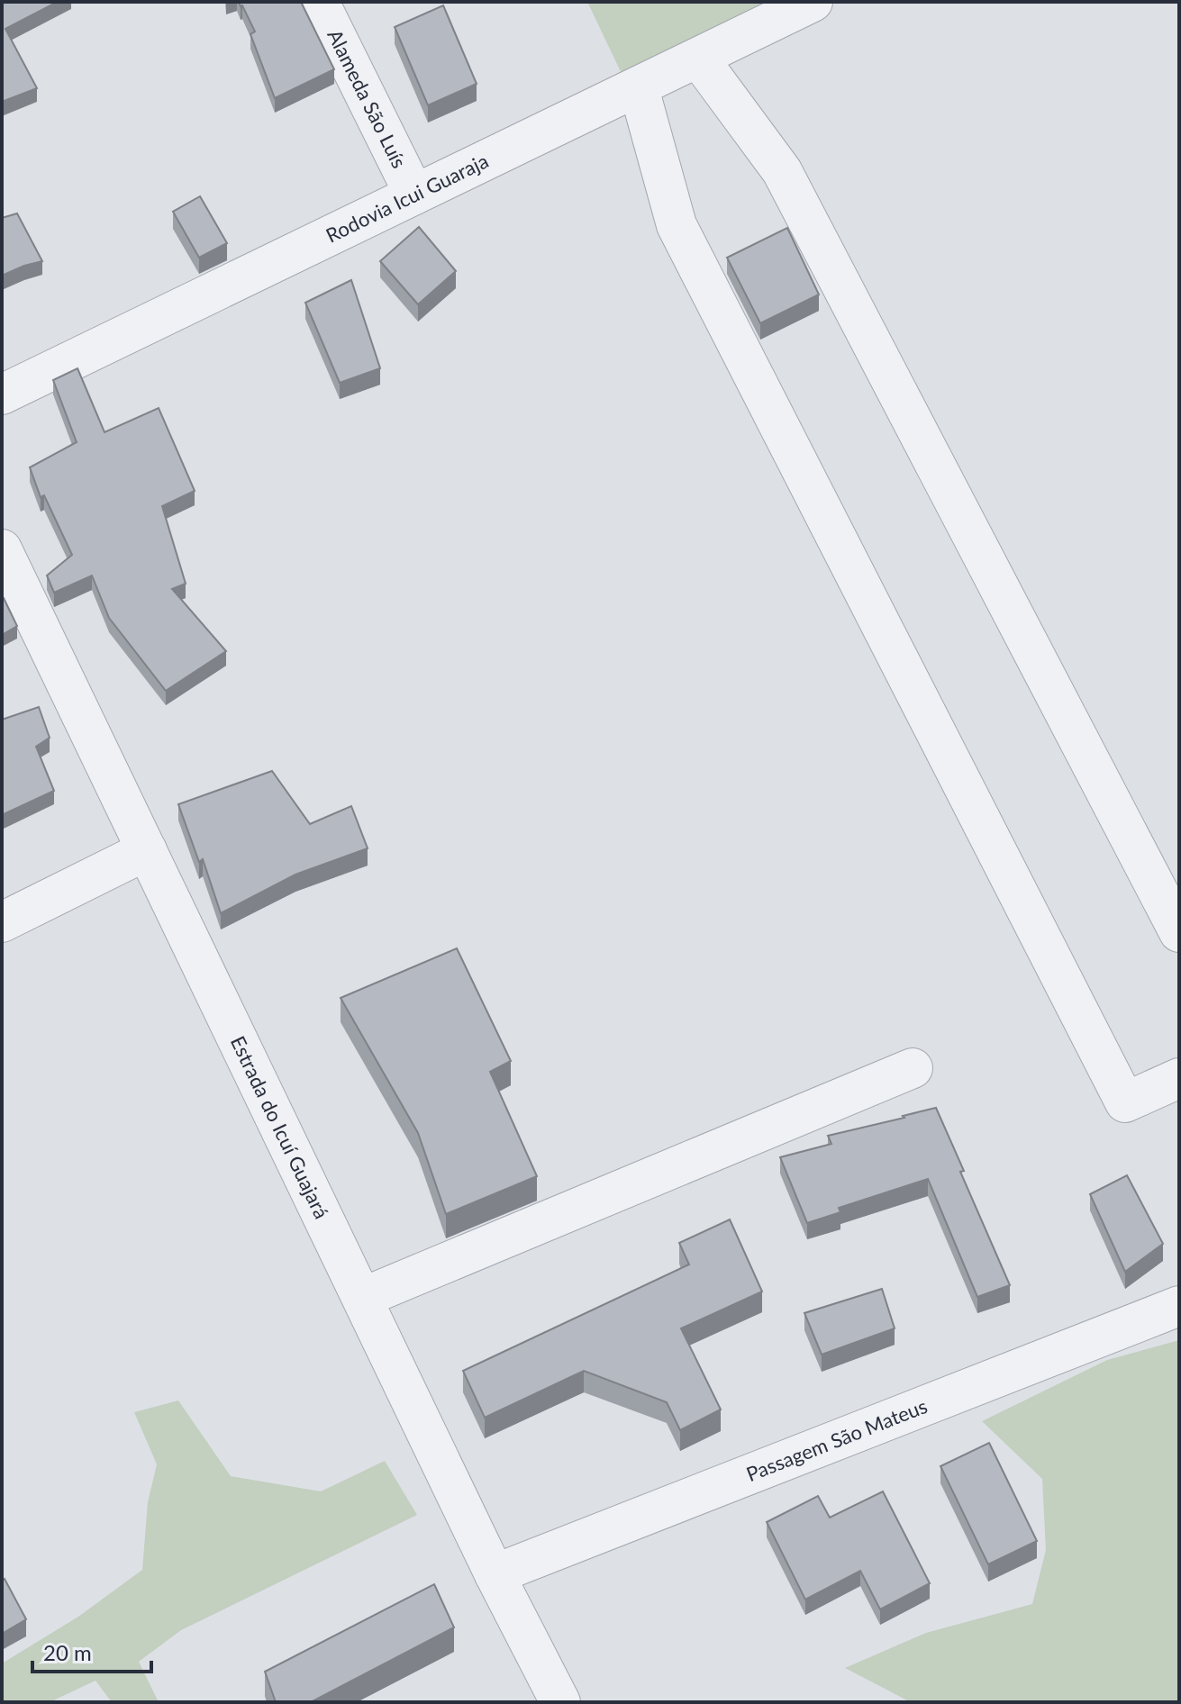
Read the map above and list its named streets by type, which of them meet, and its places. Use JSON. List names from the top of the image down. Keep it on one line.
{"streets":{"street":["Alameda São Luís","Rodovia Icui Guaraja","Estrada do Icuí Guajará","Passagem São Mateus"]},"crossings":[["Alameda São Luís","Rodovia Icui Guaraja"],["Estrada do Icuí Guajará","Passagem São Mateus"]],"scale_bar":"20 m"}
